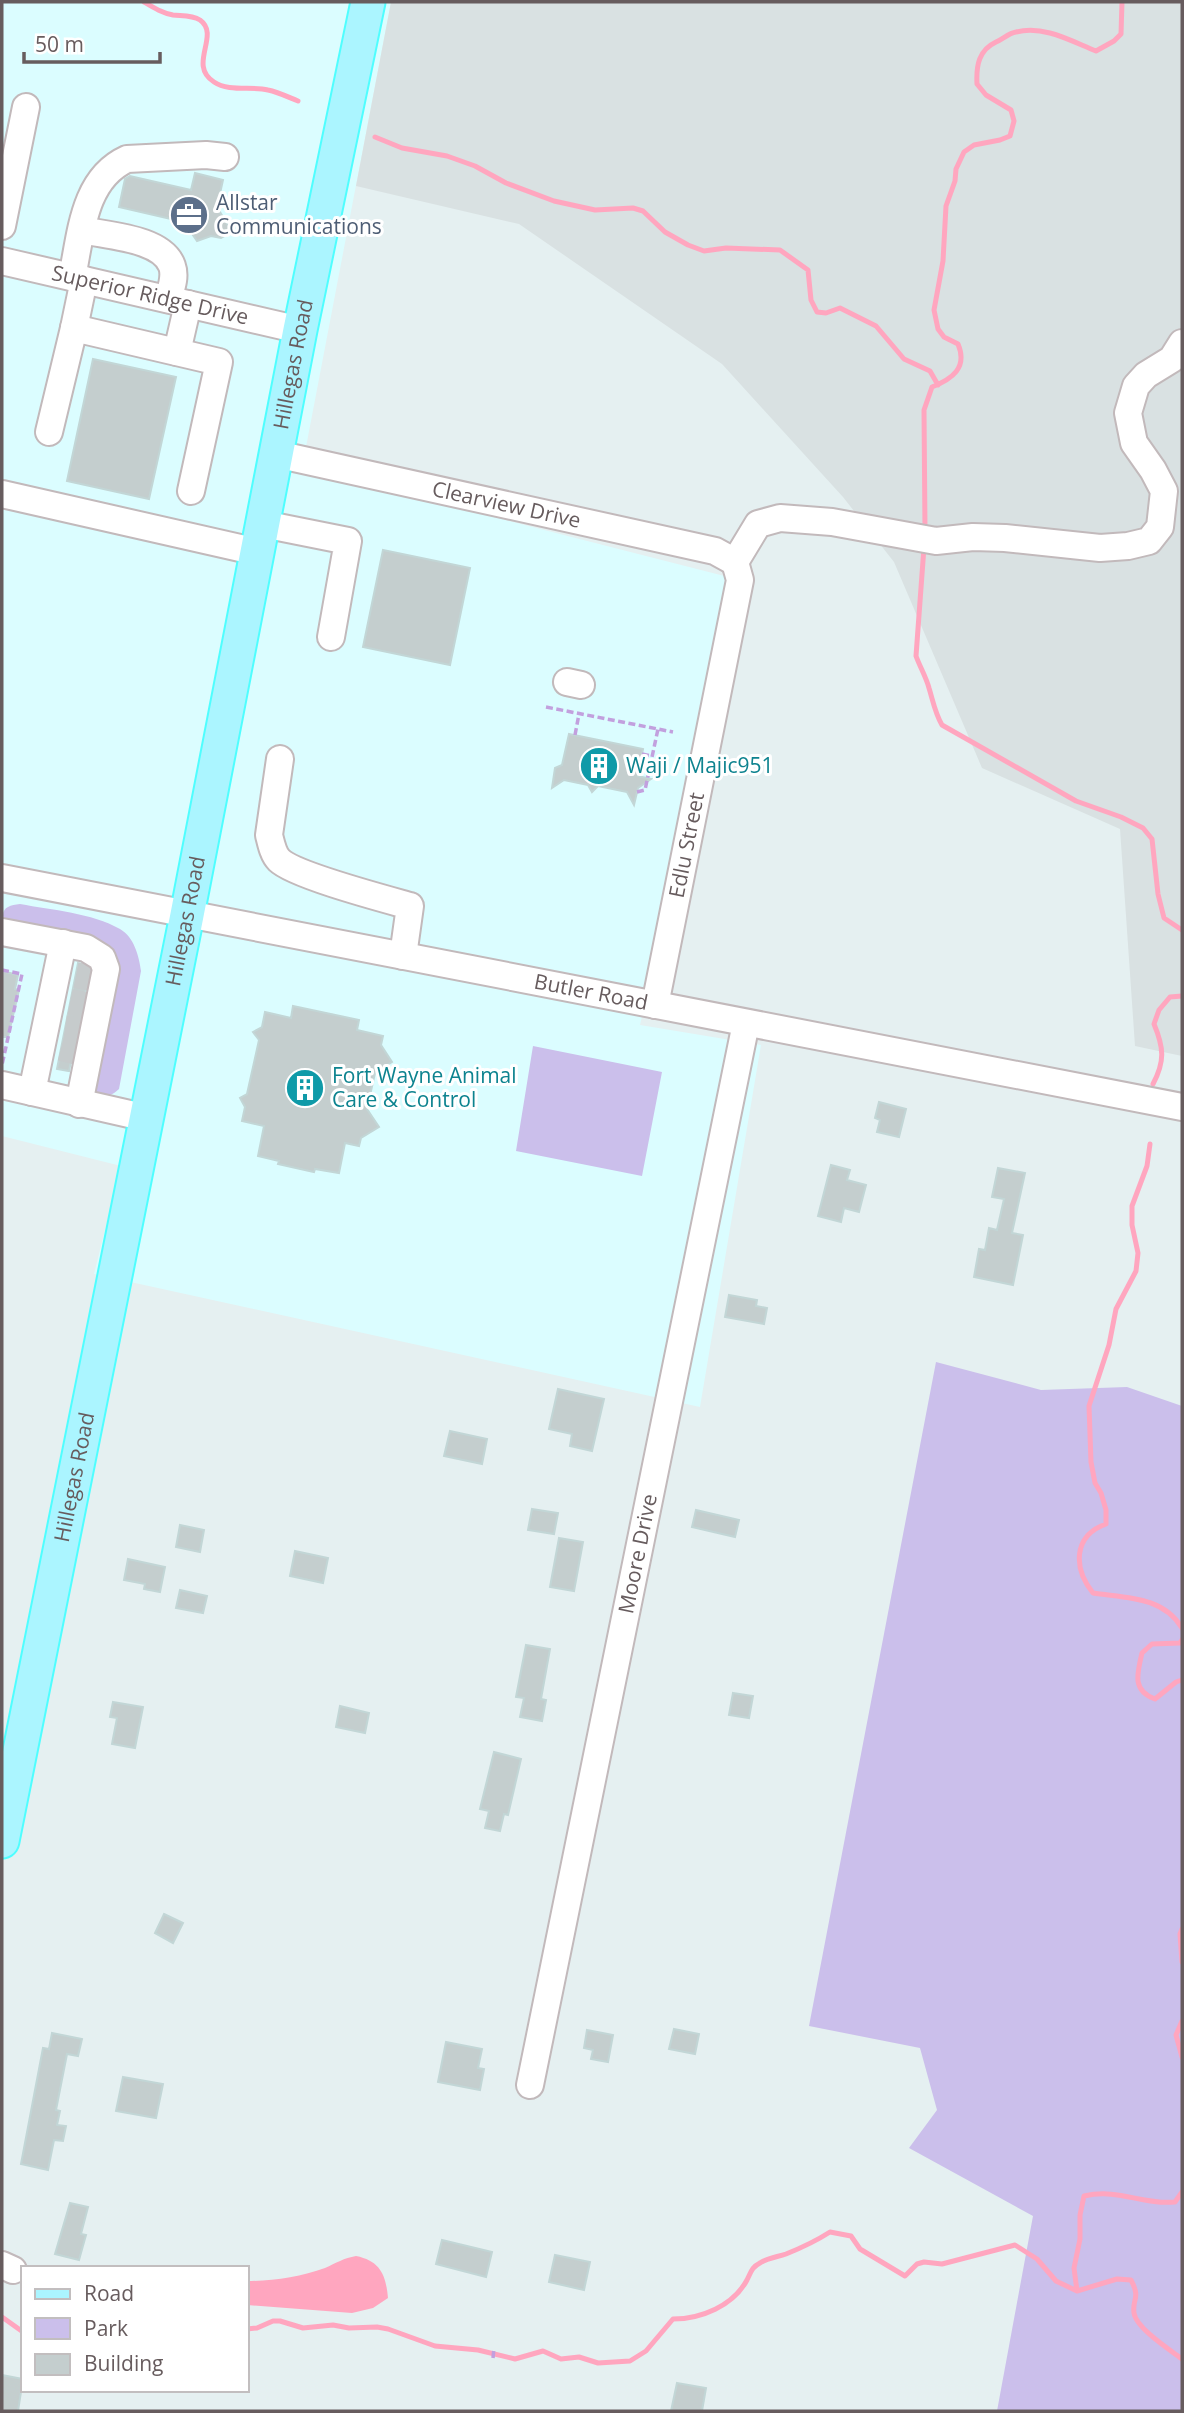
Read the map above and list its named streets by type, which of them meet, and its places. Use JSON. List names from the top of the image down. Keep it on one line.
{"streets":{"main road":["Hillegas Road"],"street":["Superior Ridge Drive","Clearview Drive","Edlu Street","Butler Road","Moore Drive"]},"crossings":[["Superior Ridge Drive","Hillegas Road"],["Hillegas Road","Clearview Drive"],["Hillegas Road","Butler Road"],["Clearview Drive","Edlu Street"],["Edlu Street","Butler Road"],["Butler Road","Moore Drive"]],"places":{"office":["Allstar Communications"],"building":["Waji / Majic951","Fort Wayne Animal Care & Control"]},"legend":["Road","Park","Building"],"scale_bar":"50 m"}
